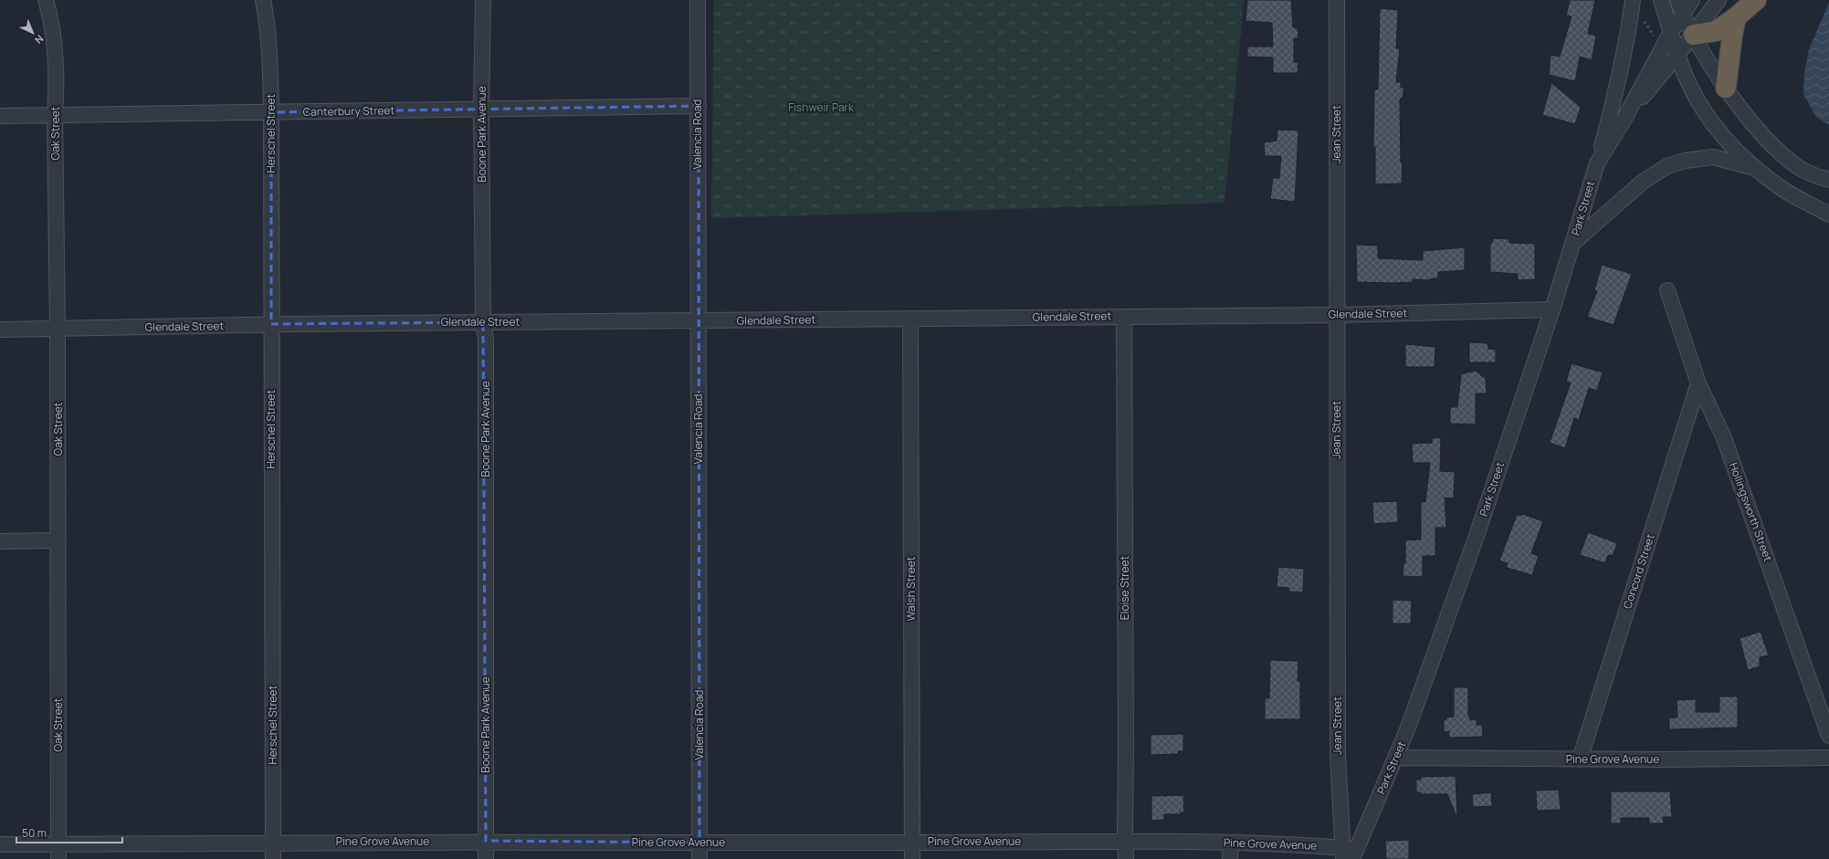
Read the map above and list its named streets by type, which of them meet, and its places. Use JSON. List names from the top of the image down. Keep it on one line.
{"streets":{"street":["Canterbury Street","Oak Street","Herschel Street","Boone Park Avenue","Valencia Road","Jean Street","Park Street","Glendale Street","Hollingsworth Street","Concord Street","Eloise Street","Walsh Street","Pine Grove Avenue"]},"crossings":[["Canterbury Street","Oak Street"],["Canterbury Street","Herschel Street"],["Canterbury Street","Boone Park Avenue"],["Canterbury Street","Valencia Road"],["Oak Street","Glendale Street"],["Oak Street","Pine Grove Avenue"],["Herschel Street","Glendale Street"],["Herschel Street","Pine Grove Avenue"],["Boone Park Avenue","Glendale Street"],["Boone Park Avenue","Pine Grove Avenue"],["Valencia Road","Glendale Street"],["Valencia Road","Pine Grove Avenue"],["Jean Street","Glendale Street"],["Jean Street","Pine Grove Avenue"],["Park Street","Glendale Street"],["Park Street","Pine Grove Avenue"],["Glendale Street","Eloise Street"],["Glendale Street","Walsh Street"],["Hollingsworth Street","Concord Street"],["Concord Street","Pine Grove Avenue"],["Eloise Street","Pine Grove Avenue"],["Walsh Street","Pine Grove Avenue"]],"parks":["Fishweir Park"],"scale_bar":"50 m","north":"bottom right"}
